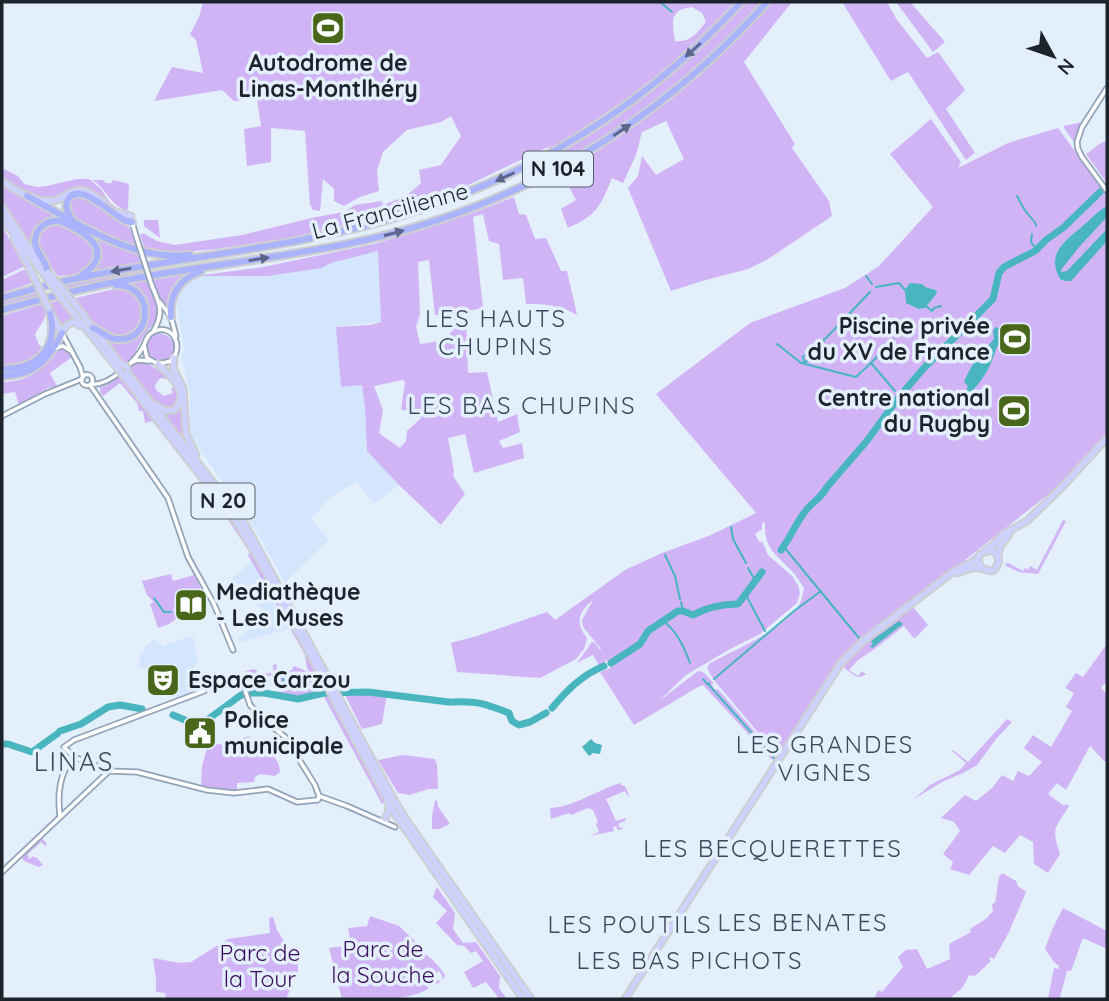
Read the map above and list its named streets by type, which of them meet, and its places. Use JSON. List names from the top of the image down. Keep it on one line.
{"streets":{"highway":["N 104","La Francilienne"],"main road":["N 20"]},"districts":["LES HAUTS CHUPINS","LES BAS CHUPINS","LES GRANDES VIGNES","LINAS","LES BECQUERETTES","LES BENATES","LES POUTILS","LES BAS PICHOTS"],"parks":["Parc de la Souche","Parc de la Tour"],"places":{"sports":["Autodrome de Linas-Montlhéry","Piscine privée du XV de France","Centre national du Rugby"],"library":["Mediathèque - Les Muses"],"theatre":["Espace Carzou"],"public building":["Police municipale"]},"north":"bottom right"}
